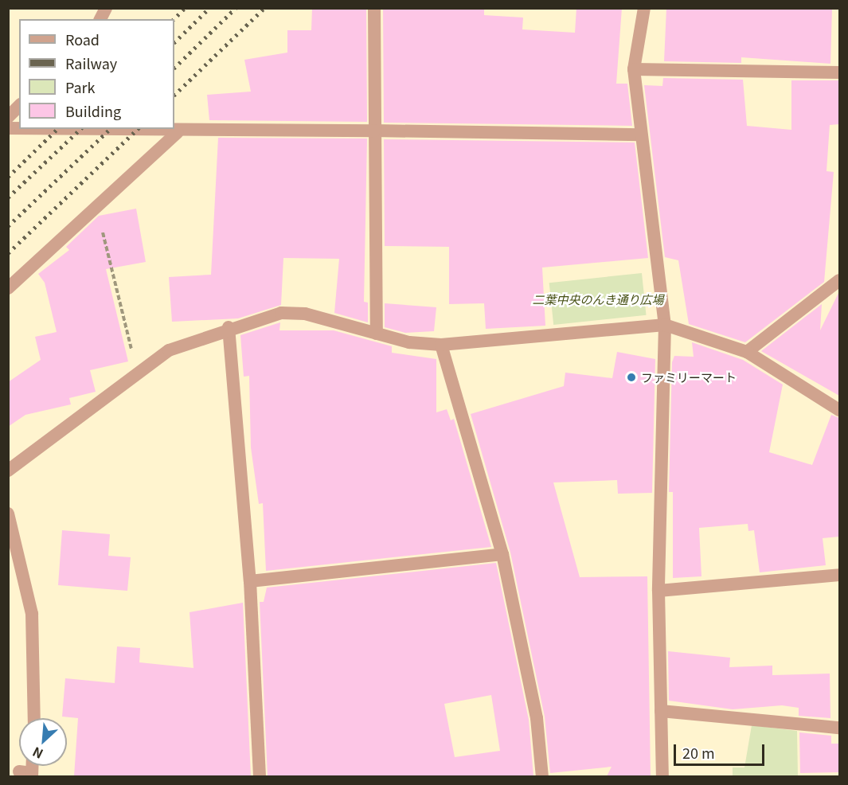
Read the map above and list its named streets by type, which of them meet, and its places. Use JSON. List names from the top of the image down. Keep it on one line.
{"parks":["二葉中央のんき通り広場"],"places":["ファミリーマート"],"legend":["Road","Railway","Park","Building"],"scale_bar":"20 m","north":"bottom left"}
